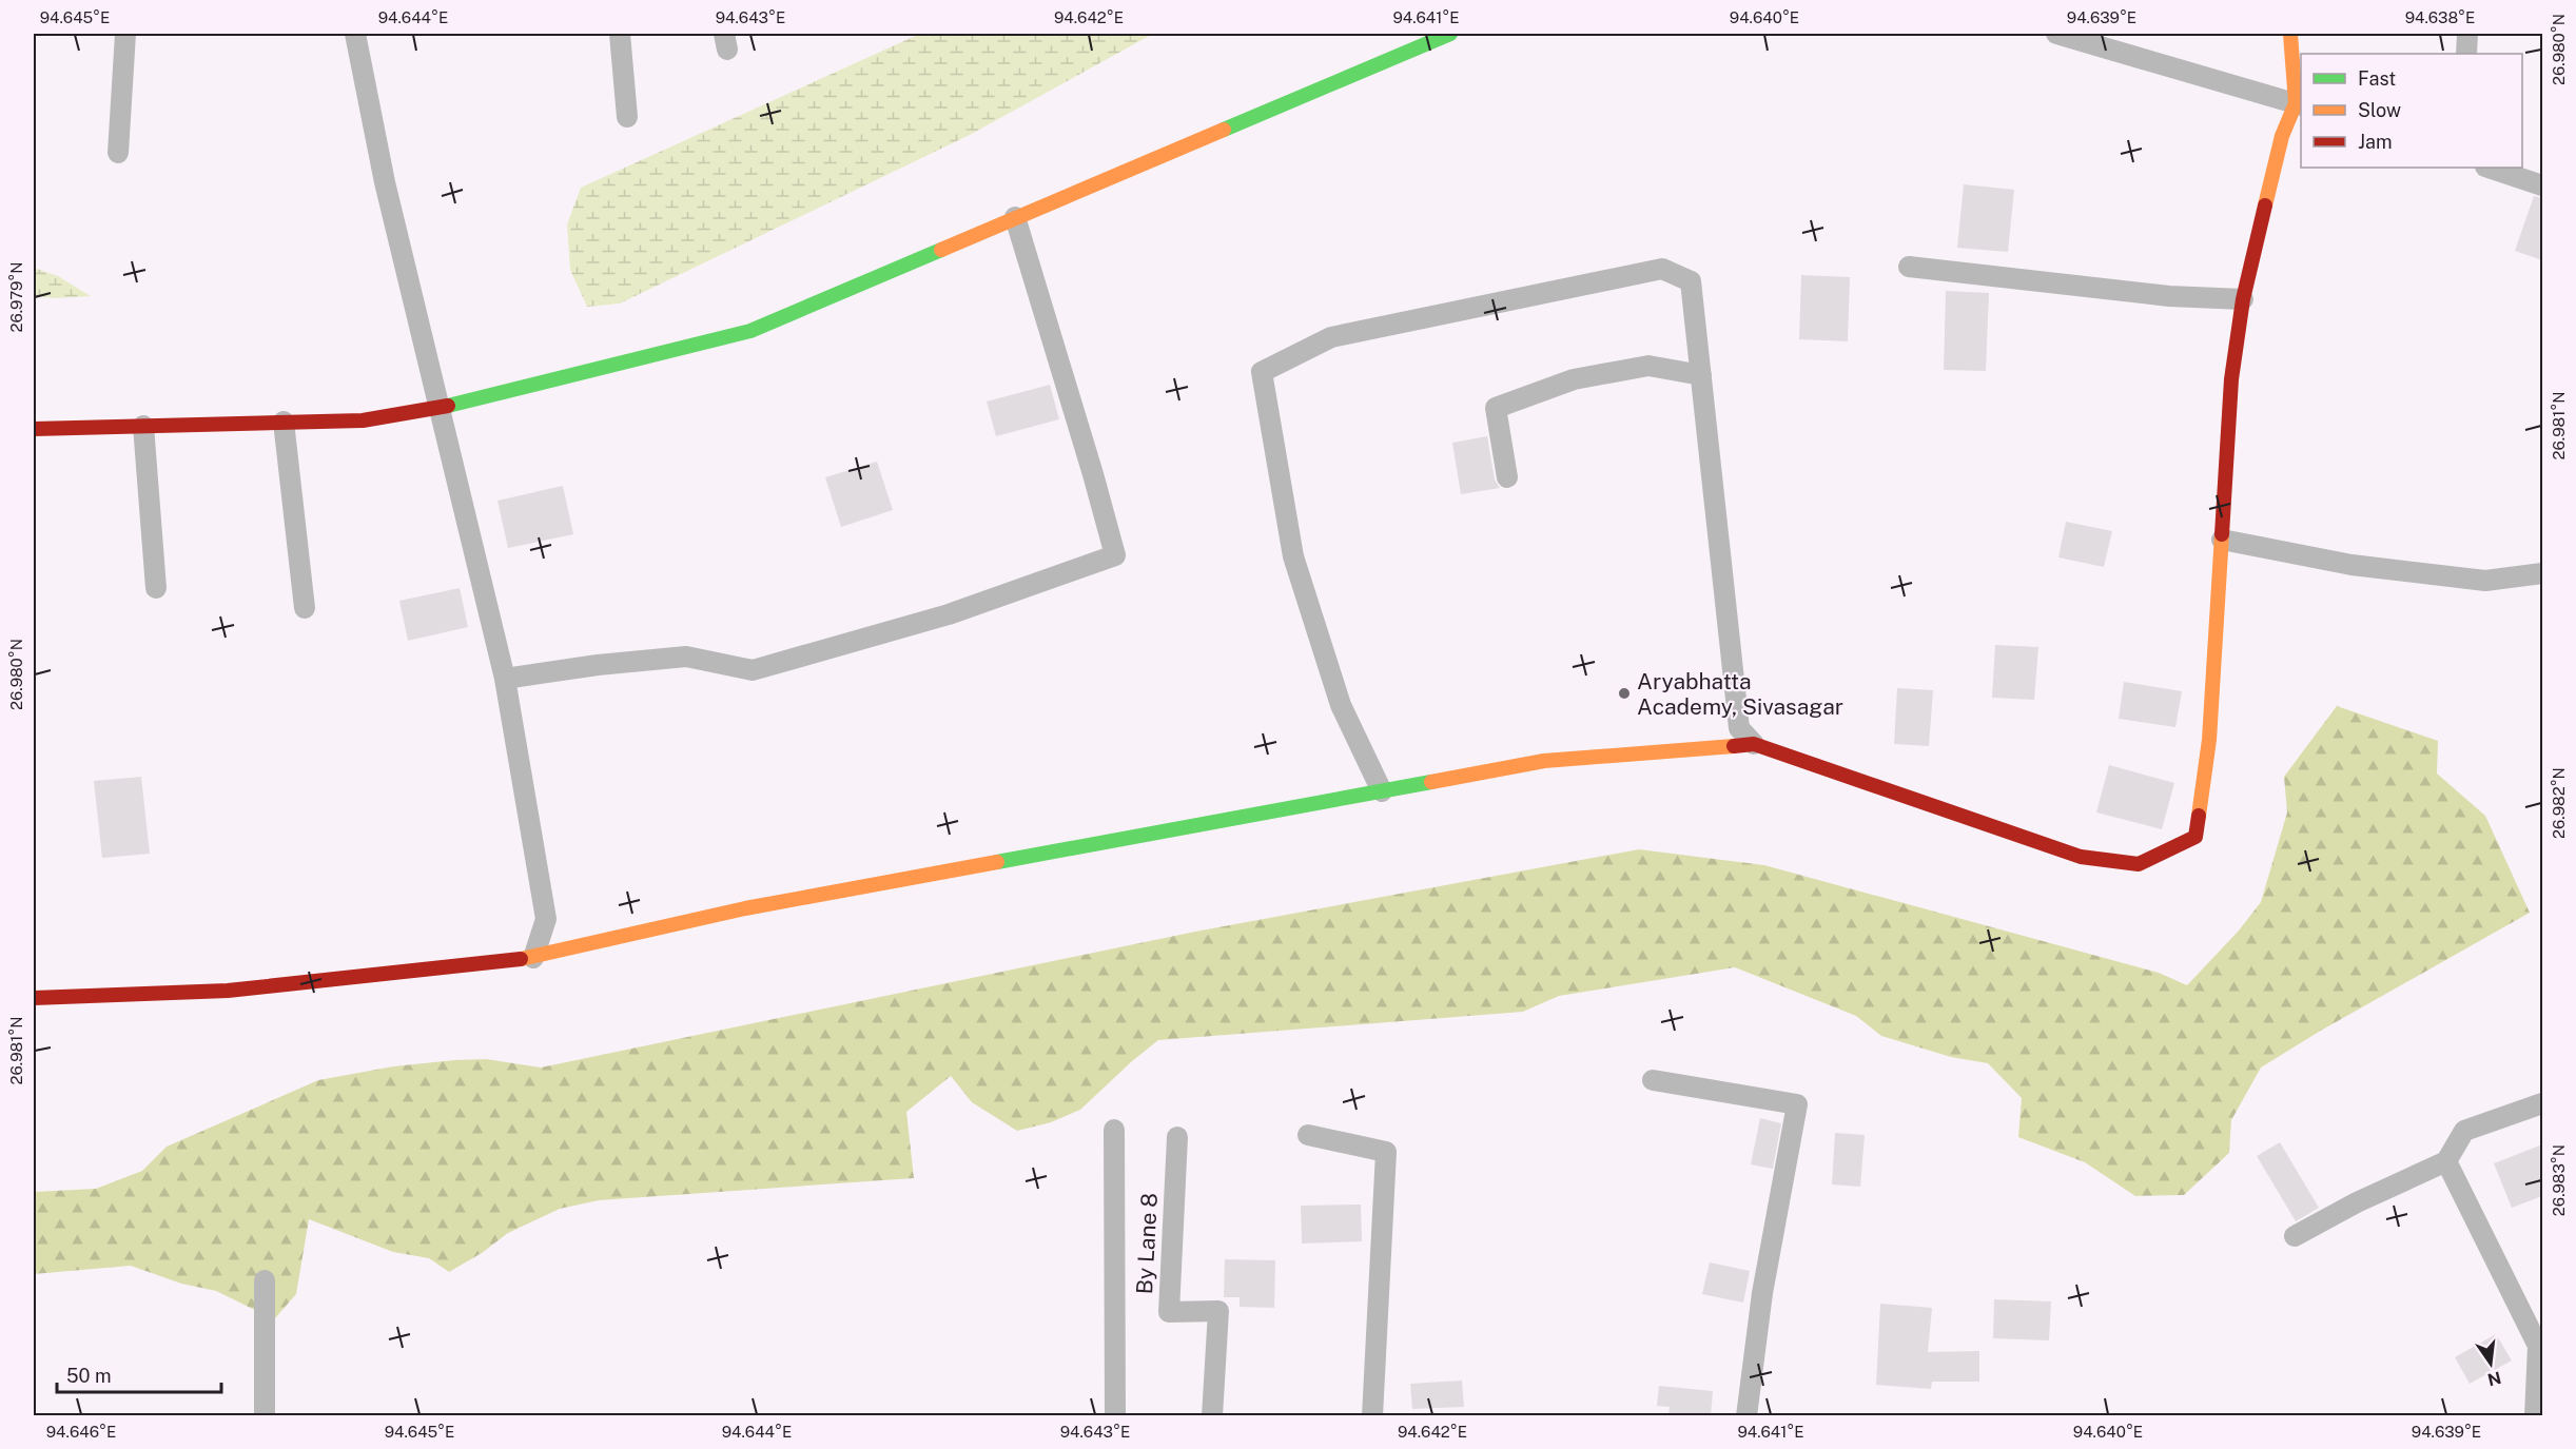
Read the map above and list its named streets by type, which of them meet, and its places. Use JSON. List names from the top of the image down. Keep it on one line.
{"streets":{"street":["By Lane 8"]},"places":["Aryabhatta Academy, Sivasagar"],"legend":["Fast","Slow","Jam"],"scale_bar":"50 m","north":"bottom","coordinates":["94.645°E","94.644°E","94.643°E","94.642°E","94.641°E","94.640°E","94.639°E","94.638°E","26.980°N","26.979°N","26.981°N","26.982°N","26.983°N","94.646°E"]}
